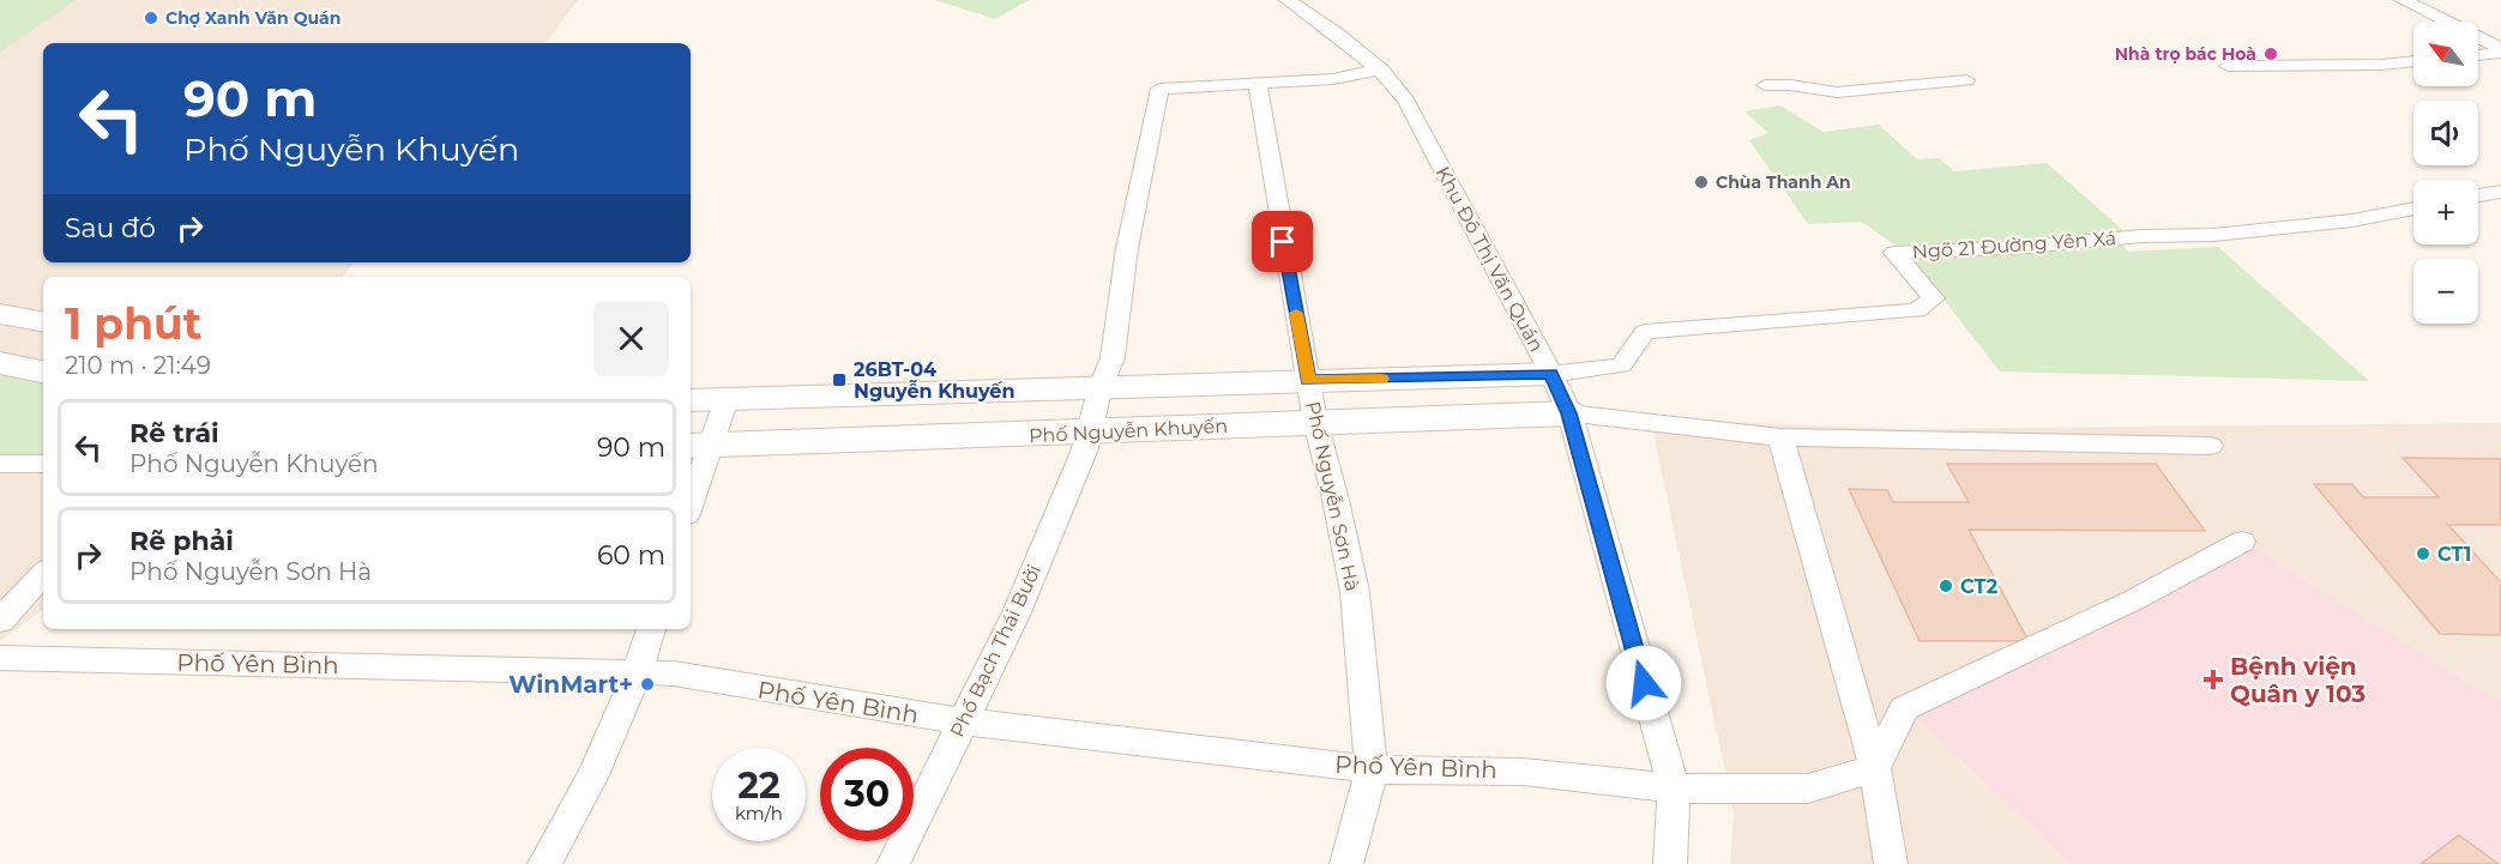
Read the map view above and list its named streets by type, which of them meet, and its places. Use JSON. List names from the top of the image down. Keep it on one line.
{"streets":{"street":["Ngõ 21 Đường Yên Xá","Khu Đô Thị Văn Quán","Phố Nguyễn Khuyến","Phố Nguyễn Sơn Hà","Phố Bạch Thái Bưởi","Phố Yên Bình"]},"crossings":[["Ngõ 21 Đường Yên Xá","Khu Đô Thị Văn Quán"],["Khu Đô Thị Văn Quán","Phố Nguyễn Khuyến"],["Khu Đô Thị Văn Quán","Phố Yên Bình"],["Phố Nguyễn Khuyến","Phố Nguyễn Sơn Hà"],["Phố Nguyễn Khuyến","Phố Bạch Thái Bưởi"],["Phố Nguyễn Sơn Hà","Phố Bạch Thái Bưởi"],["Phố Nguyễn Sơn Hà","Phố Yên Bình"],["Phố Bạch Thái Bưởi","Phố Yên Bình"]],"places":{"other":["Chợ Xanh Văn Quán","Nhà trọ bác Hoà","Chùa Thanh An","CT1","CT2","WinMart+"],"transit":["26BT-04 Nguyễn Khuyến"],"health":["Bệnh viện Quân y 103"]},"north":"top left","page":{"map_buttons":["+","−"],"turn":["90 m","Phố Nguyễn Khuyến"],"then":"Sau đó","heading":["1 phút","210 m · 21:49"],"list":[{"name":"Rẽ trái","note":"Phố Nguyễn Khuyến","value":"90 m"},{"name":"Rẽ phải","note":"Phố Nguyễn Sơn Hà","value":"60 m"}],"speed":"22 km/h","limit":"30"}}
